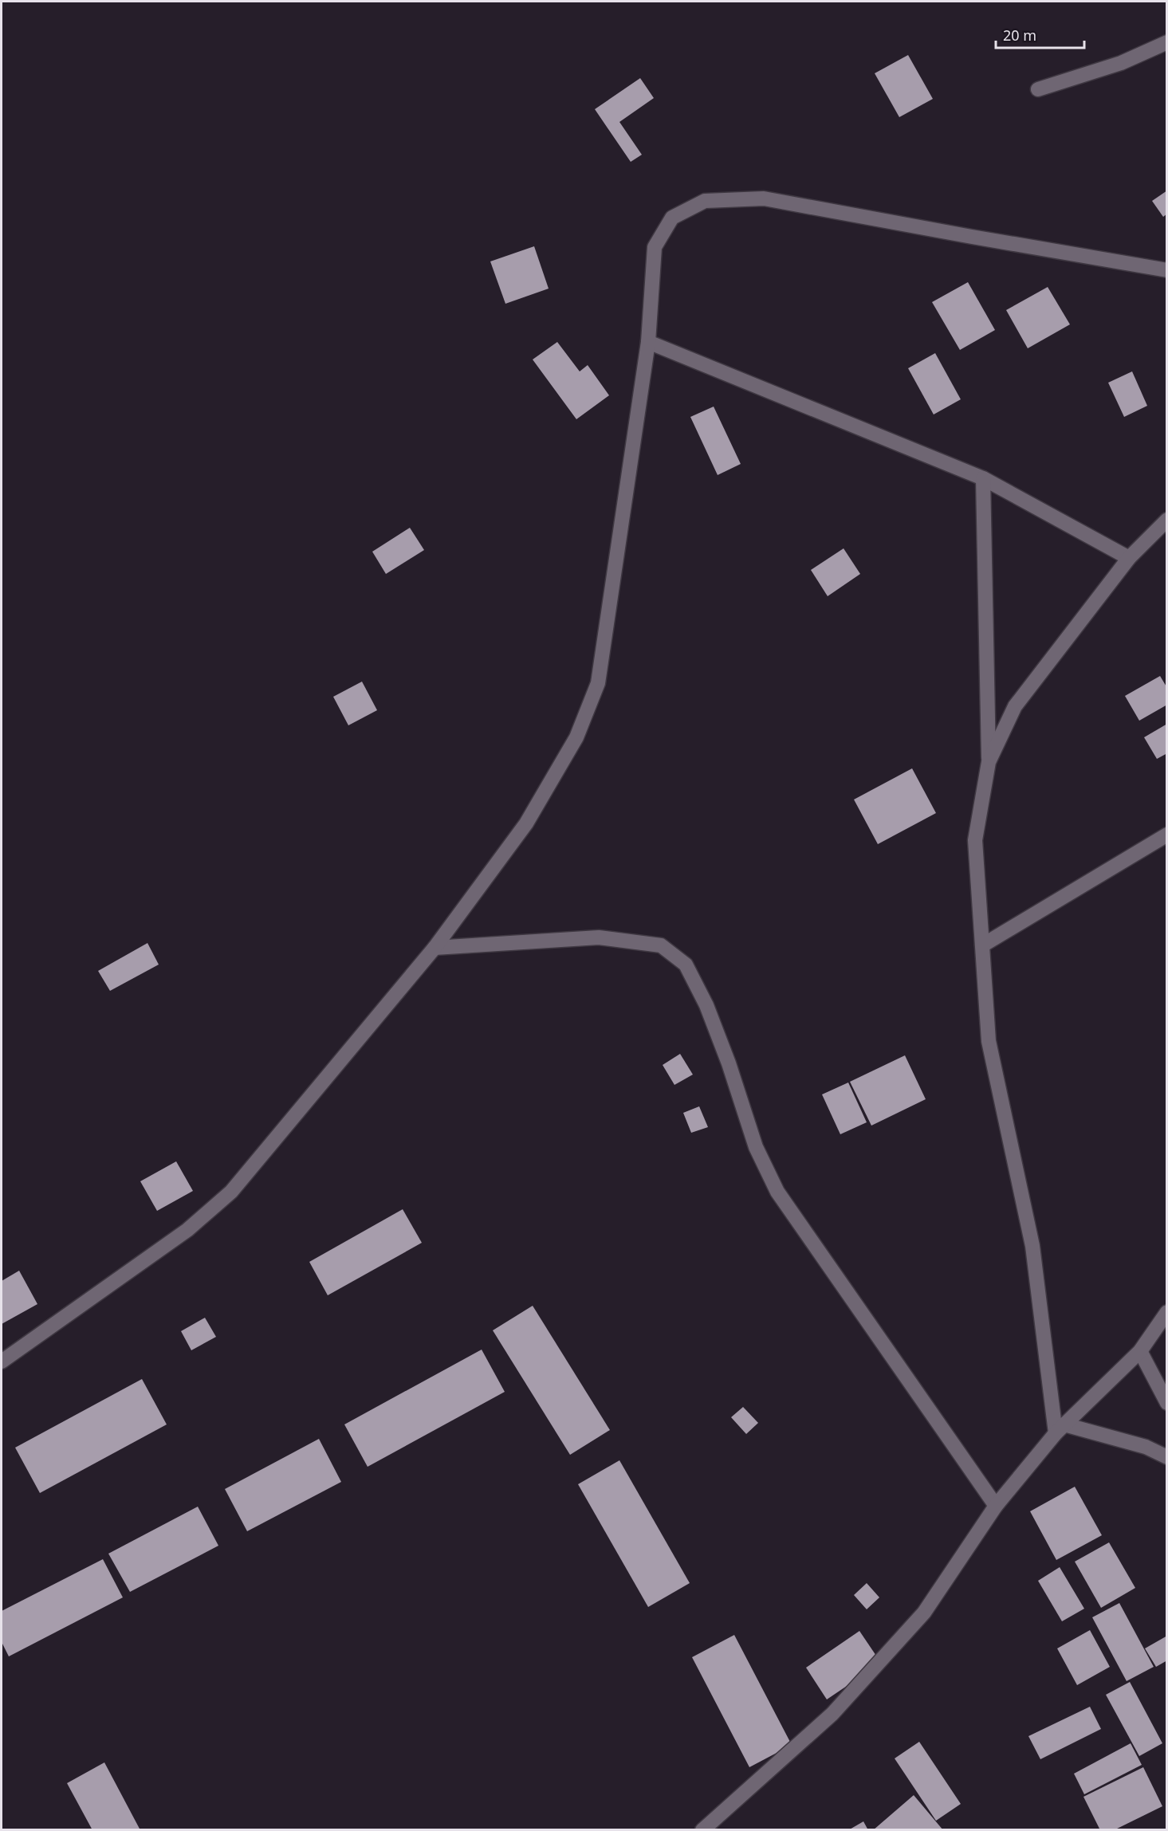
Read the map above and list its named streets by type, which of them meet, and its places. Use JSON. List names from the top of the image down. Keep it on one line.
{"scale_bar":"20 m"}
